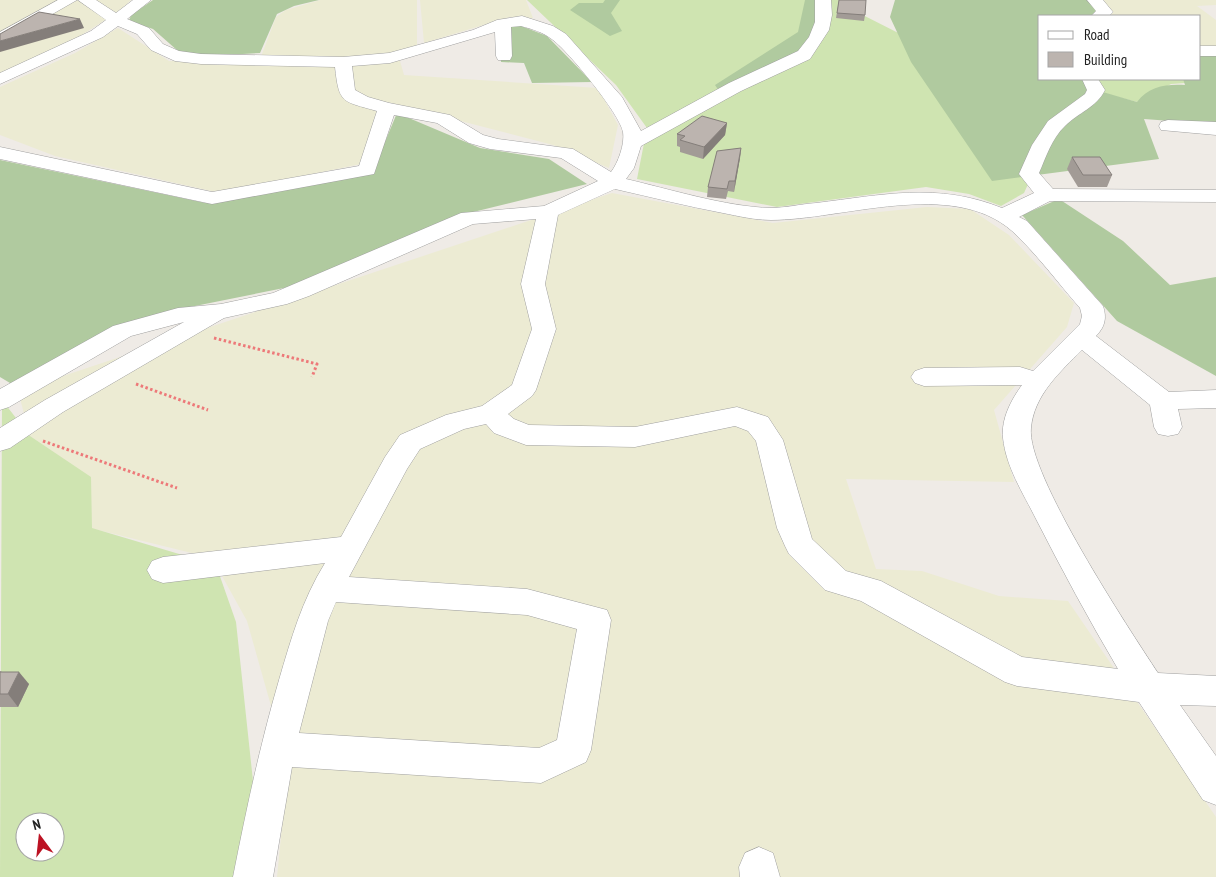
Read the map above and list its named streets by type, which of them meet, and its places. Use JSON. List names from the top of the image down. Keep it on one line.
{"legend":["Road","Building"],"north":"top"}
